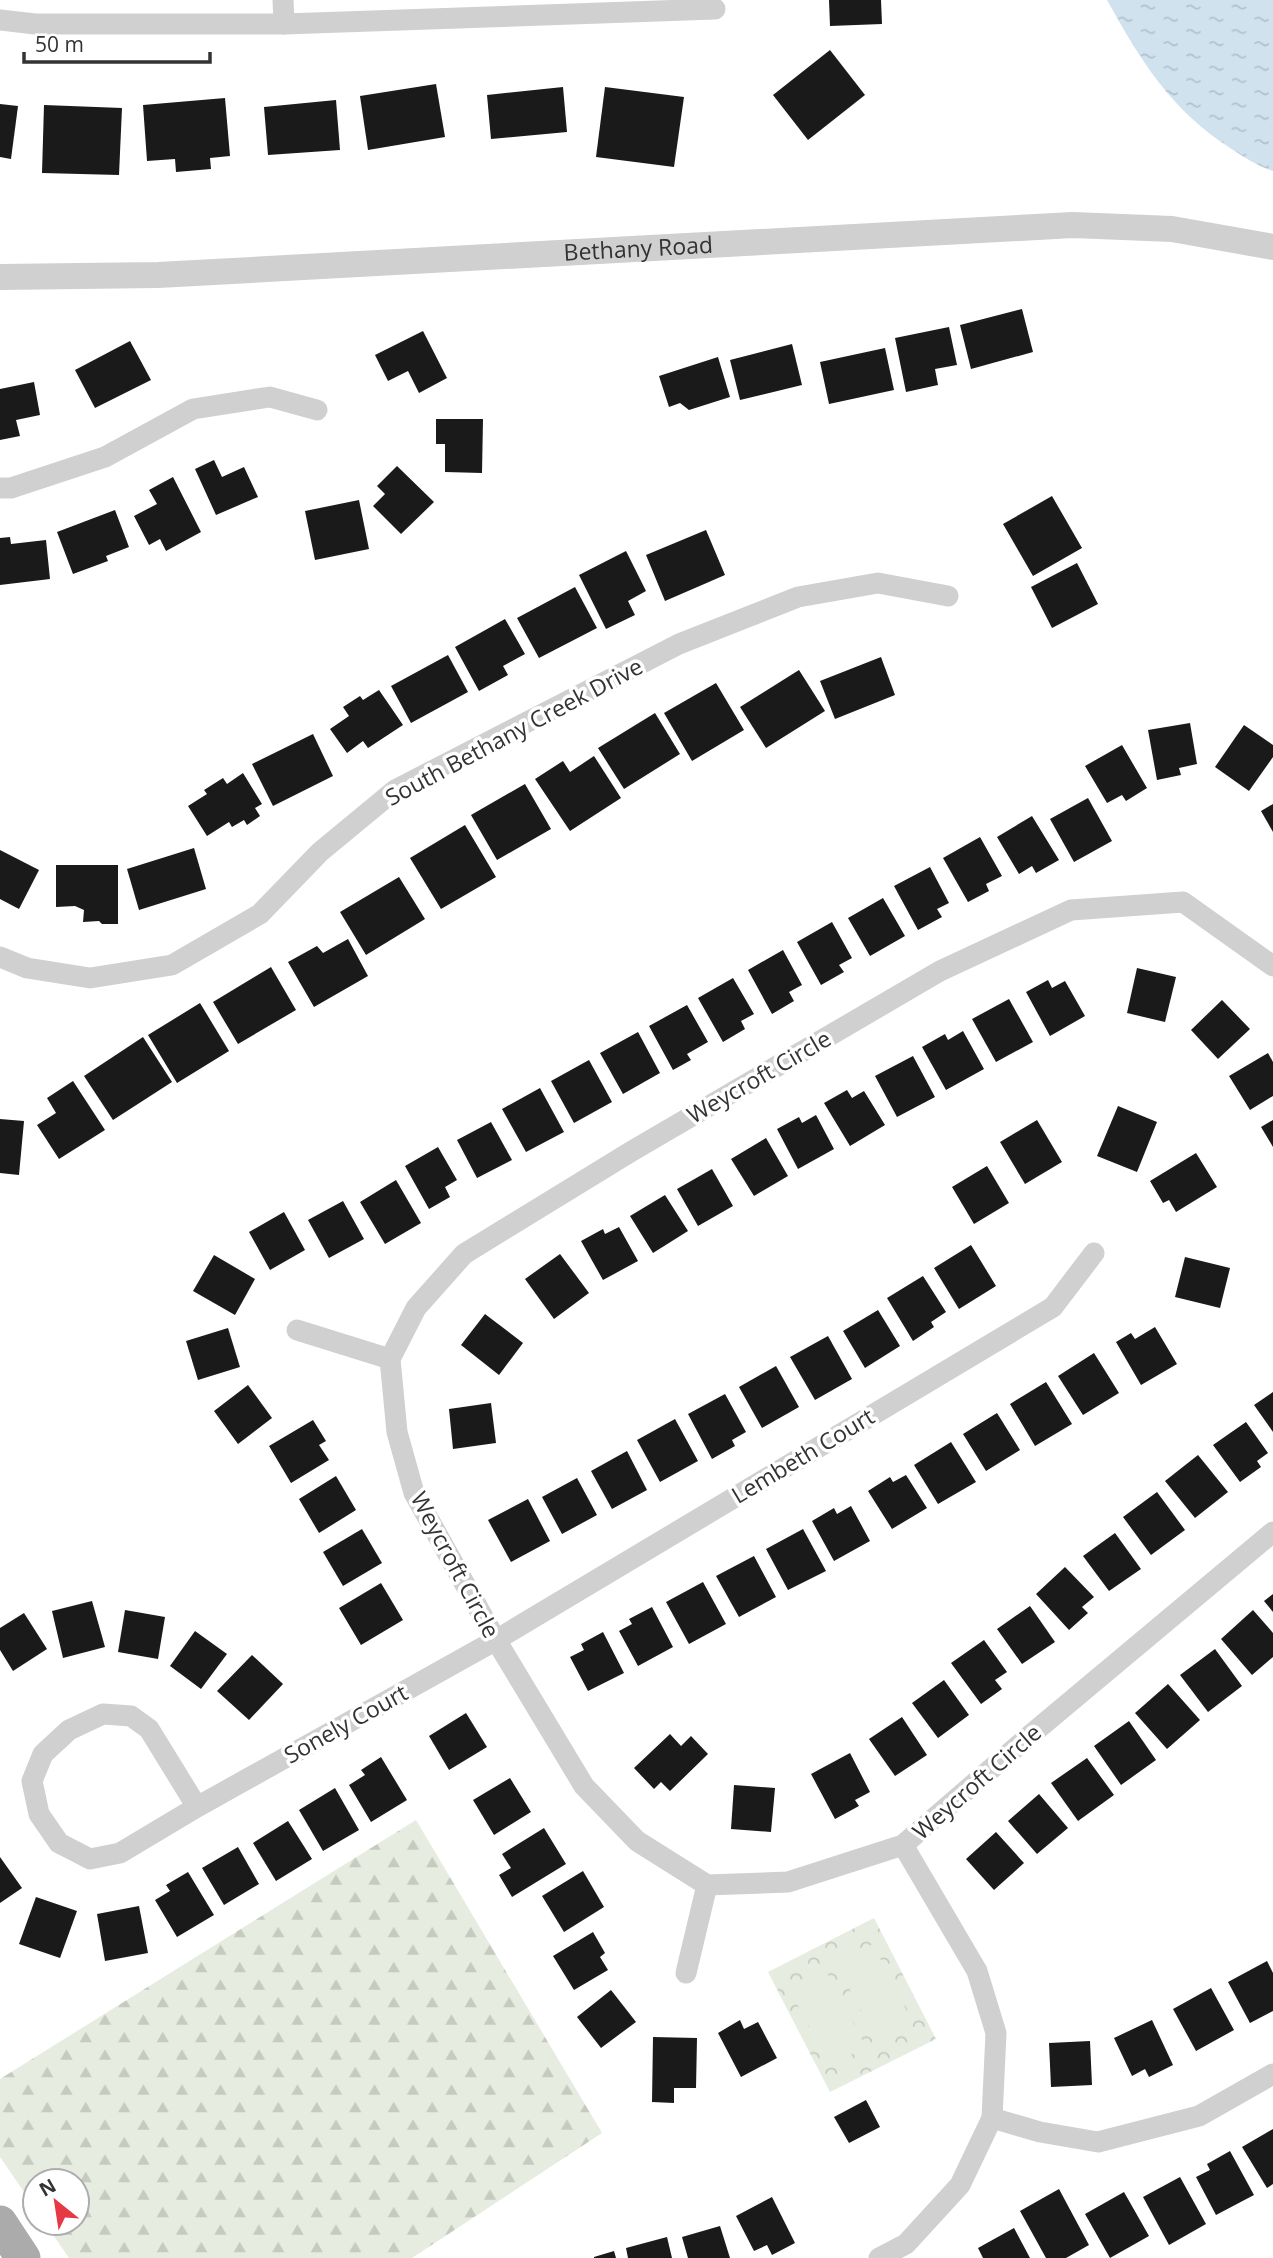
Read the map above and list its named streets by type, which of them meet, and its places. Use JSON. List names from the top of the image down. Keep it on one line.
{"streets":{"street":["Bethany Road","South Bethany Creek Drive","Weycroft Circle","Lembeth Court","Sonely Court"]},"crossings":[["Weycroft Circle","Lembeth Court"],["Weycroft Circle","Sonely Court"],["Lembeth Court","Sonely Court"]],"scale_bar":"50 m","north":"top left"}
